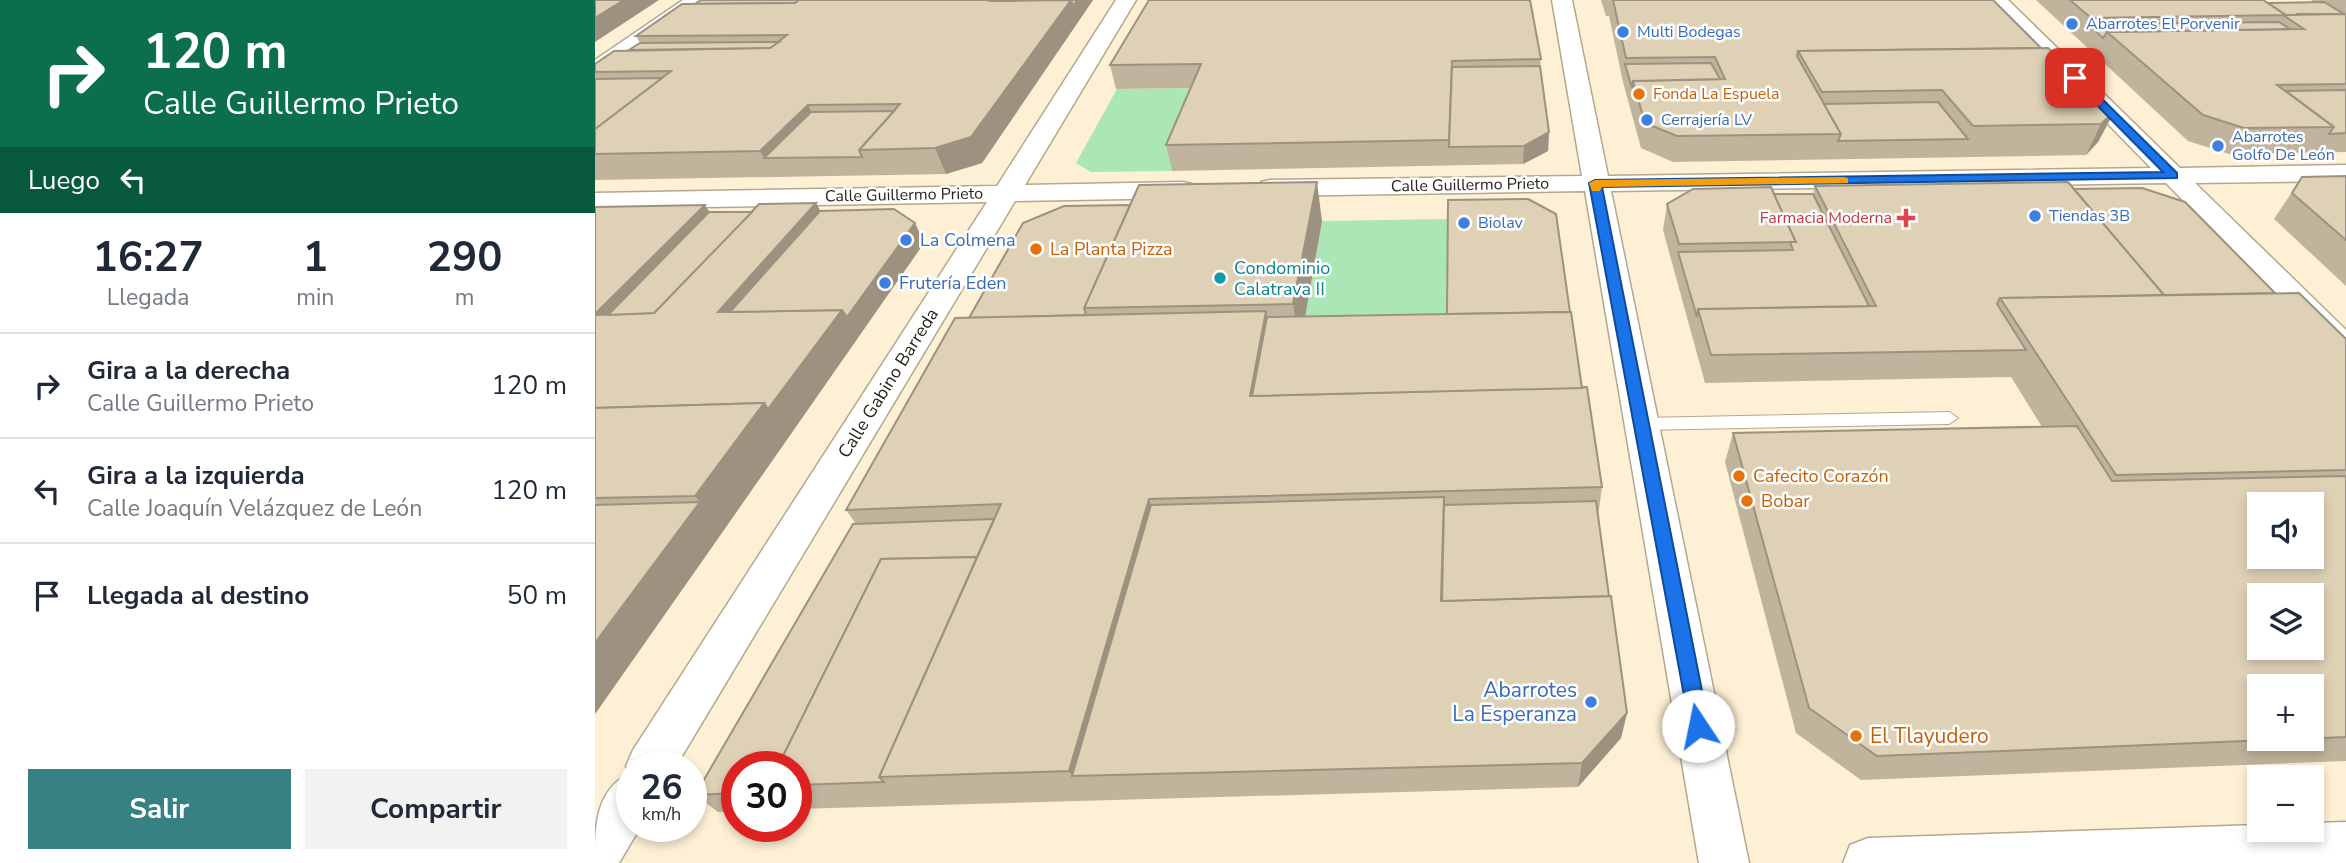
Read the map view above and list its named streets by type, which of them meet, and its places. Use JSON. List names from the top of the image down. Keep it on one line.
{"streets":{"street":["Calle Guillermo Prieto","Calle Gabino Barreda"]},"crossings":[["Calle Guillermo Prieto","Calle Gabino Barreda"]],"places":{"other":["Abarrotes El Porvenir","Multi Bodegas","Fonda La Espuela","Cerrajería LV","Abarrotes Golfo De León","Tiendas 3B","Biolav","La Colmena","La Planta Pizza","Condominio Calatrava II","Frutería Eden","Cafecito Corazón","Bobar","Abarrotes La Esperanza","El Tlayudero"],"health":["Farmacia Moderna"]},"page":{"turn":["120 m","Calle Guillermo Prieto"],"then":"Luego","eta":["16:27","Llegada","1","min","290","m"],"list":[{"name":"Gira a la derecha","note":"Calle Guillermo Prieto","value":"120 m"},{"name":"Gira a la izquierda","note":"Calle Joaquín Velázquez de León","value":"120 m"},{"name":"Llegada al destino","value":"50 m"}],"map_buttons":["+","−"],"speed":"26 km/h","limit":"30","buttons":["Salir","Compartir"]}}
